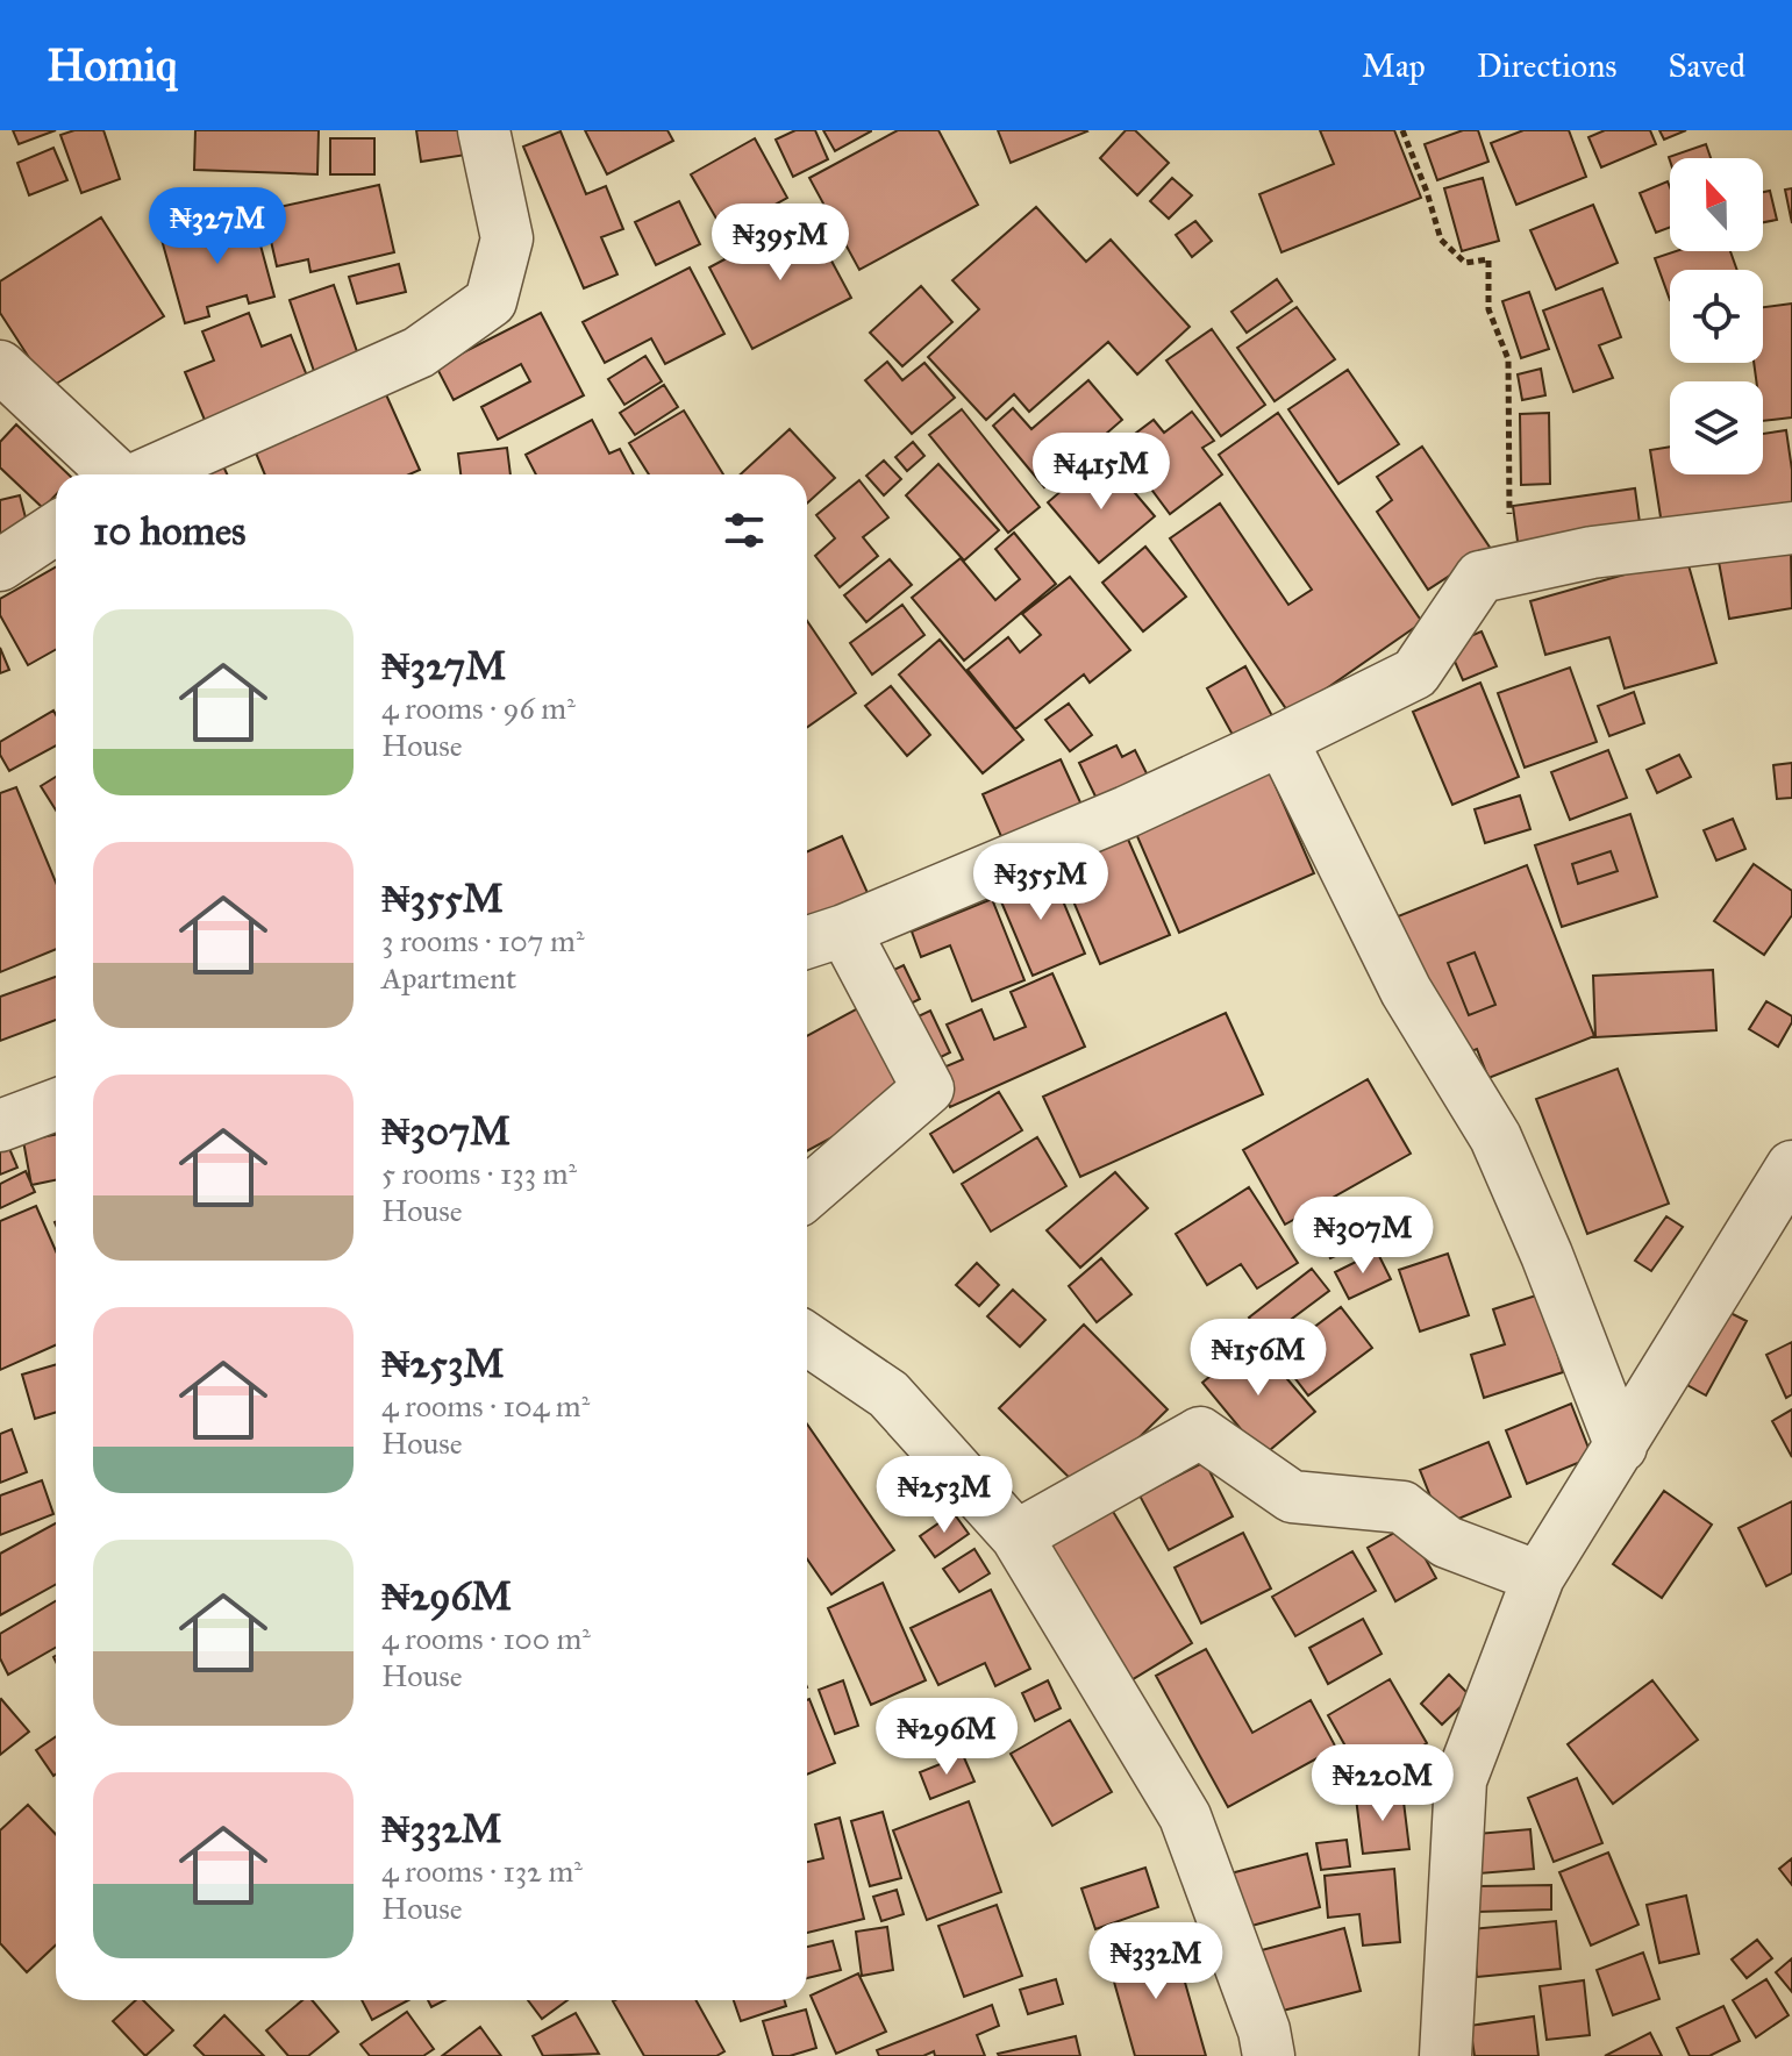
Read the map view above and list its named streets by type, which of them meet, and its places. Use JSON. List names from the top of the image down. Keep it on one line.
{"north":"top","page":{"header":"Homiq","nav":["Map","Directions","Saved"],"price":["₦327M","₦395M","₦415M","₦355M","₦307M","₦156M","₦253M","₦296M","₦220M","₦332M"],"heading":"10 homes","list":[{"name":"₦327M","note":"4 rooms · 96 m² · House"},{"name":"₦355M","note":"3 rooms · 107 m² · Apartment"},{"name":"₦307M","note":"5 rooms · 133 m² · House"},{"name":"₦253M","note":"4 rooms · 104 m² · House"},{"name":"₦296M","note":"4 rooms · 100 m² · House"},{"name":"₦332M","note":"4 rooms · 132 m² · House"}]}}
